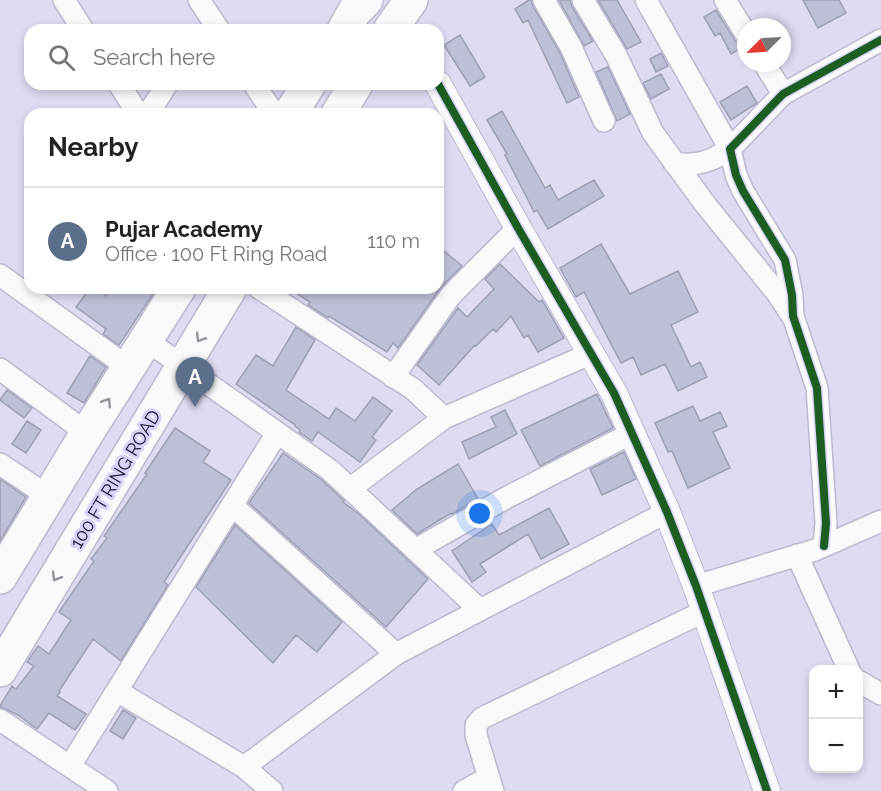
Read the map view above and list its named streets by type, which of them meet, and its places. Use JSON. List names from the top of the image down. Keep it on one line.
{"streets":{"main road":["100 FT RING ROAD"]},"north":"bottom left","page":{"search":"Search here","heading":"Nearby","list":[{"mark":"A","name":"Pujar Academy","note":"Office · 100 Ft Ring Road","value":"110 m"}],"pins":"A","map_buttons":["+","−"]}}
